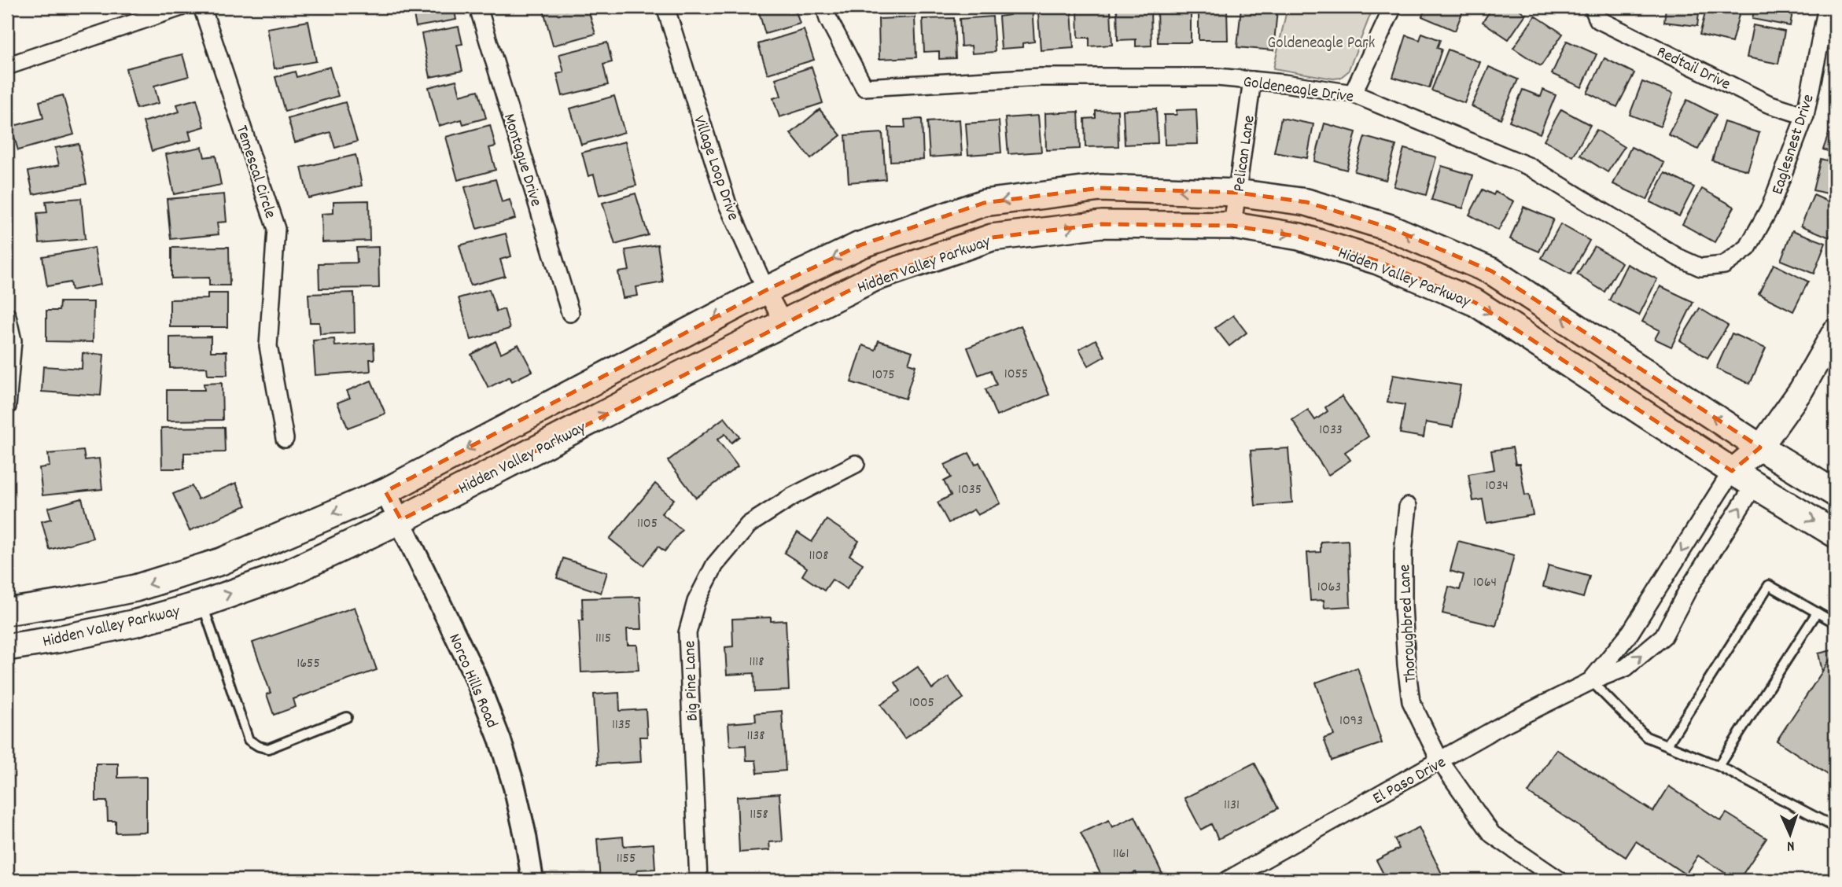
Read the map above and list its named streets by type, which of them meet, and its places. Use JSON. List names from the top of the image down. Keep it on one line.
{"streets":{"main road":["Hidden Valley Parkway"],"street":["Redtail Drive","Goldeneagle Drive","Eaglesnest Drive","Pelican Lane","Montague Drive","Village Loop Drive","Temescal Circle","Thoroughbred Lane","Norco Hills Road","Big Pine Lane","El Paso Drive"]},"crossings":[["Redtail Drive","Eaglesnest Drive"],["Goldeneagle Drive","Eaglesnest Drive"],["Goldeneagle Drive","Pelican Lane"],["Pelican Lane","Hidden Valley Parkway"],["Village Loop Drive","Hidden Valley Parkway"],["Hidden Valley Parkway","Norco Hills Road"],["Hidden Valley Parkway","El Paso Drive"],["Thoroughbred Lane","El Paso Drive"]],"parks":["Goldeneagle Park"],"house_numbers":["1055","1075","1033","1034","1035","1105","1108","1064","1063","1115","1118","1655","1005","1093","1135","1138","1131","1158","1161","1155"],"north":"bottom"}
